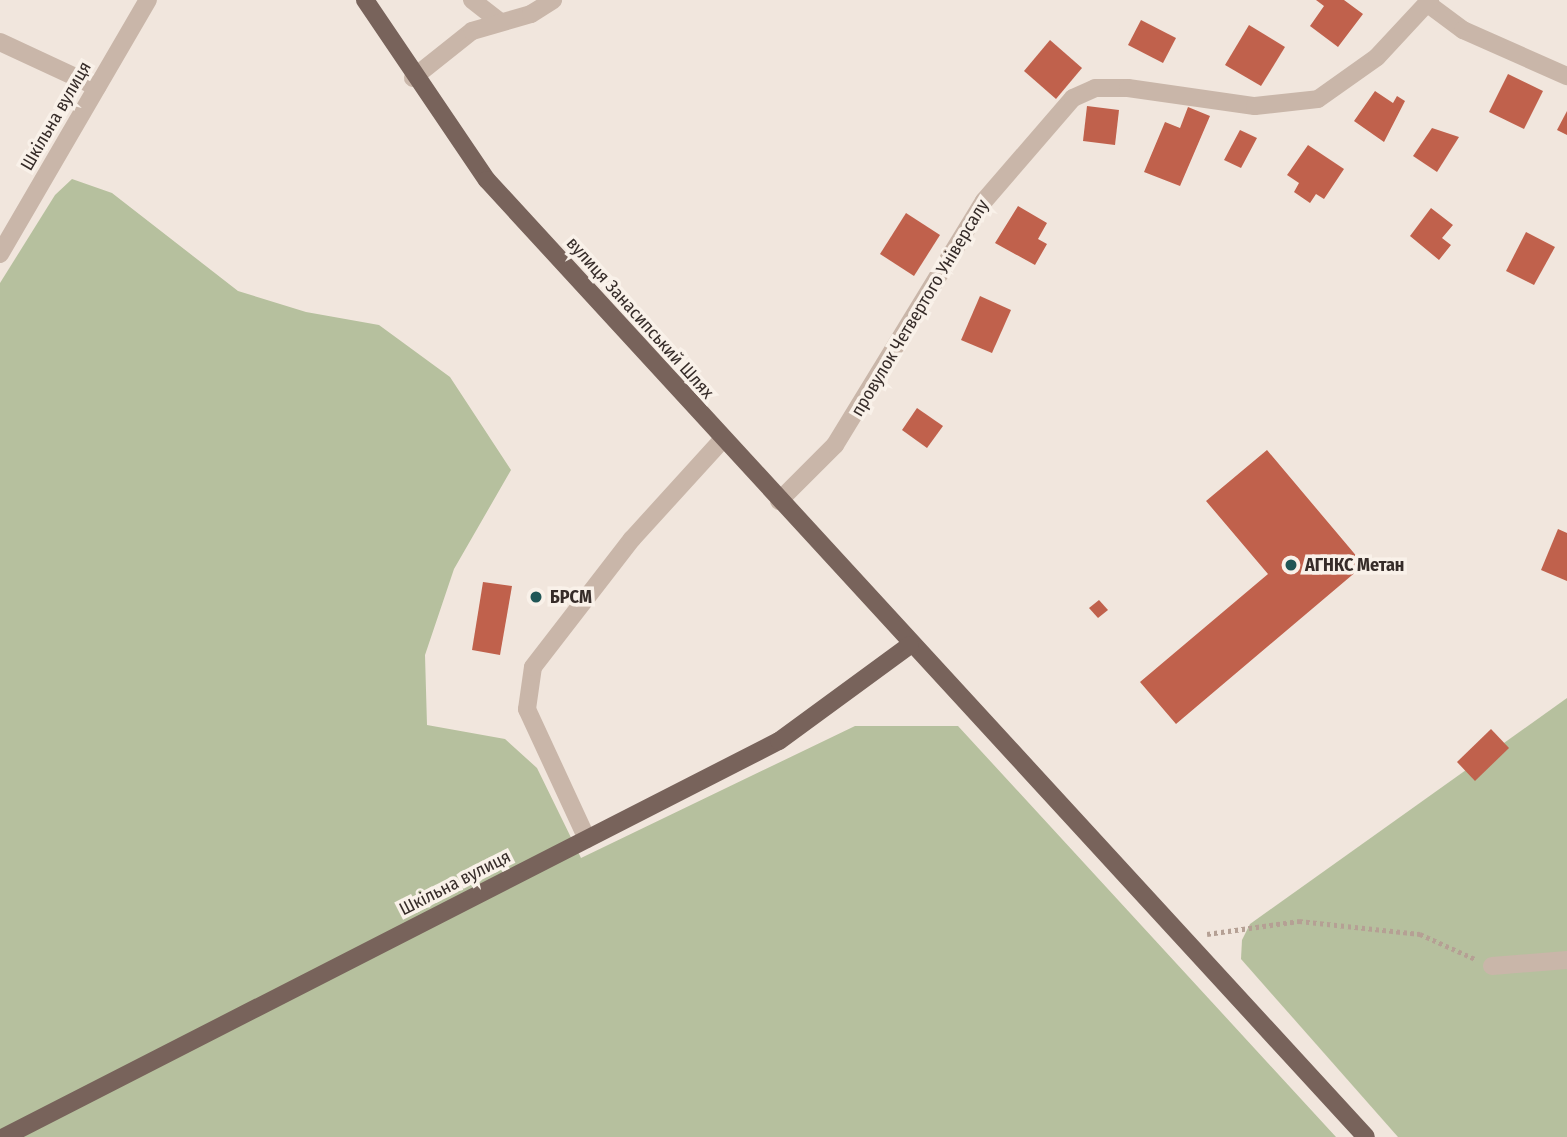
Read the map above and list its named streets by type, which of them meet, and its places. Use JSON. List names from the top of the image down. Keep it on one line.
{"streets":{"main road":["Шкільна вулиця","вулиця Занасипський Шлях"],"street":["провулок Четвертого Універсалу"]},"crossings":[["Шкільна вулиця","вулиця Занасипський Шлях"],["провулок Четвертого Універсалу","вулиця Занасипський Шлях"]],"places":["АГНКС Метан","БРСМ"]}
